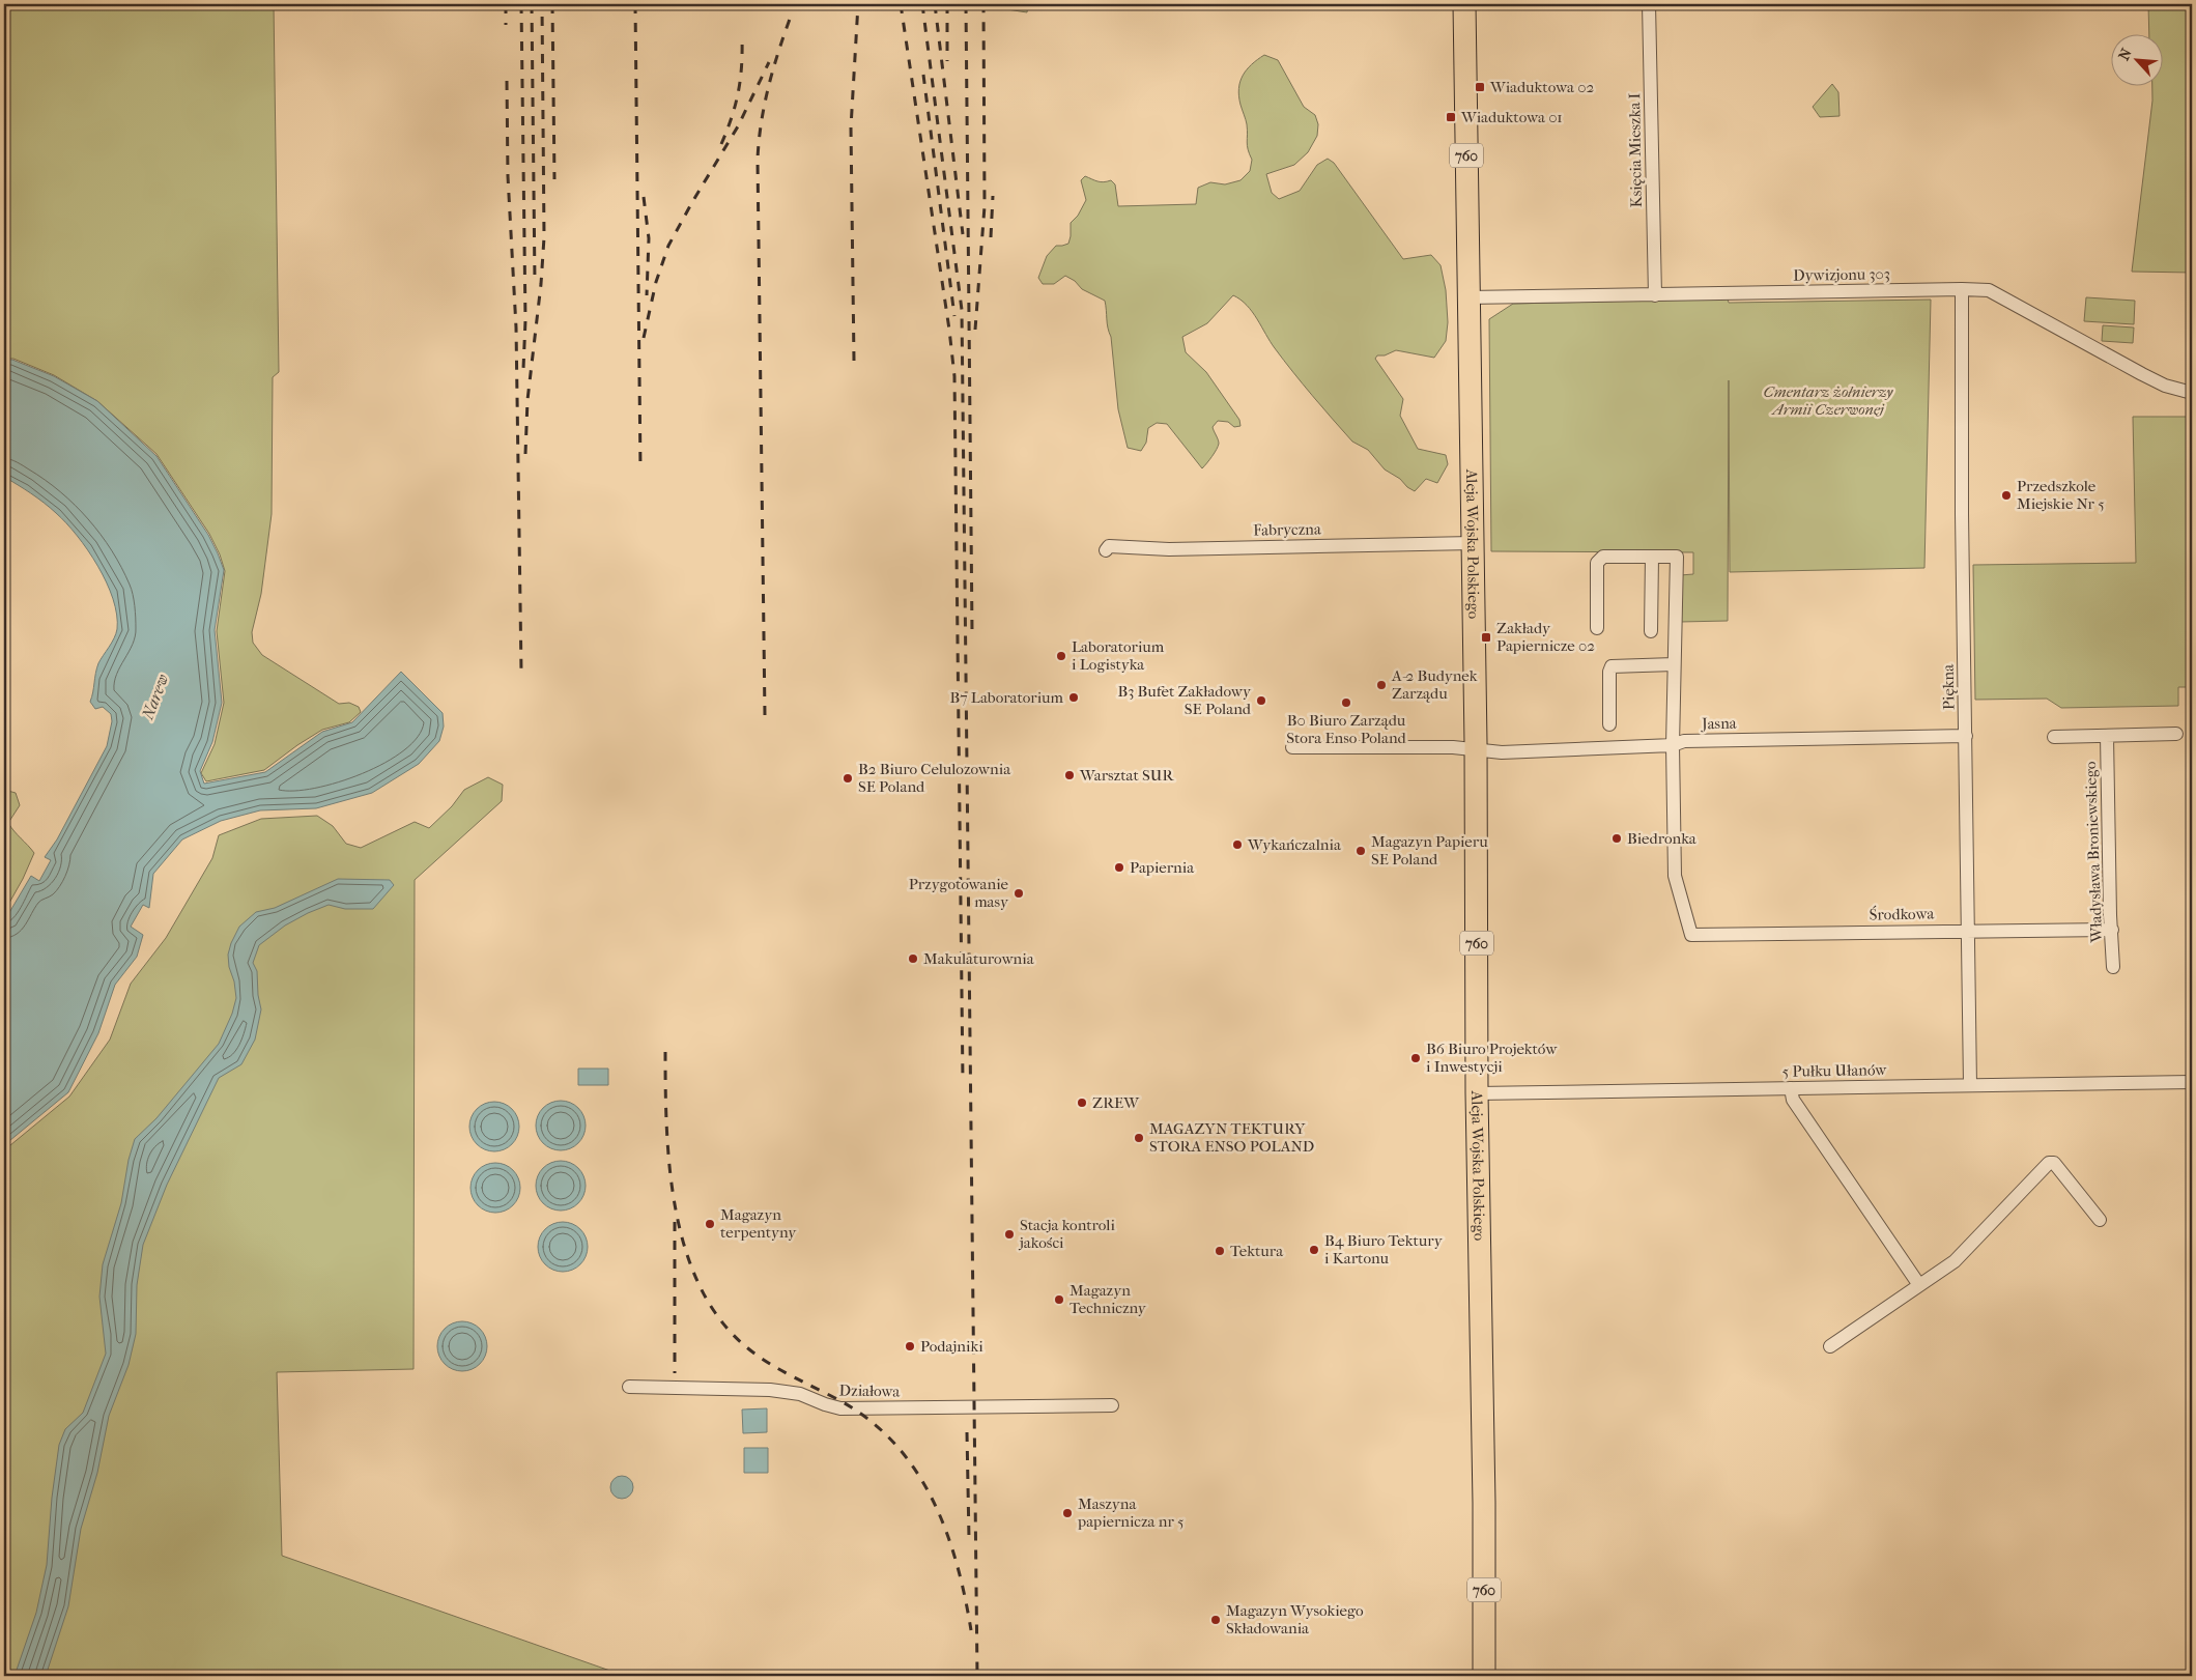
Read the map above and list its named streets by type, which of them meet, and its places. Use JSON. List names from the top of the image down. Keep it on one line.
{"streets":{"main road":["760","Aleja Wojska Polskiego"],"street":["Księcia Mieszka I","Dywizjonu 303","Fabryczna","Piękna","Jasna","Władysława Broniewskiego","Środkowa","5 Pułku Ułanów","Działowa"]},"crossings":[["Księcia Mieszka I","Dywizjonu 303"],["Dywizjonu 303","Aleja Wojska Polskiego"],["Dywizjonu 303","Piękna"],["Fabryczna","Aleja Wojska Polskiego"],["Aleja Wojska Polskiego","Jasna"],["Aleja Wojska Polskiego","5 Pułku Ułanów"],["Piękna","Jasna"],["Piękna","Środkowa"],["Piękna","5 Pułku Ułanów"],["Jasna","Środkowa"],["Władysława Broniewskiego","Środkowa"]],"water":["Narew"],"parks":["Cmentarz żołnierzy Armii Czerwonej"],"places":{"transit":["Wiaduktowa 02","Wiaduktowa 01","Zakłady Papiernicze 02"],"other":["Przedszkole Miejskie Nr 5","Laboratorium i Logistyka","A-2 Budynek Zarządu","B7 Laboratorium","B3 Bufet Zakładowy SE Poland","B0 Biuro Zarządu Stora Enso Poland","Warsztat SUR","B2 Biuro Celulozownia SE Poland","Biedronka","Wykańczalnia","Magazyn Papieru SE Poland","Papiernia","Przygotowanie masy","Makulaturownia","B6 Biuro Projektów i Inwestycji","ZREW","MAGAZYN TEKTURY STORA ENSO POLAND","Magazyn terpentyny","Stacja kontroli jakości","B4 Biuro Tektury i Kartonu","Tektura","Magazyn Techniczny","Podajniki","Maszyna papiernicza nr 5","Magazyn Wysokiego Składowania"]},"north":"top left"}
